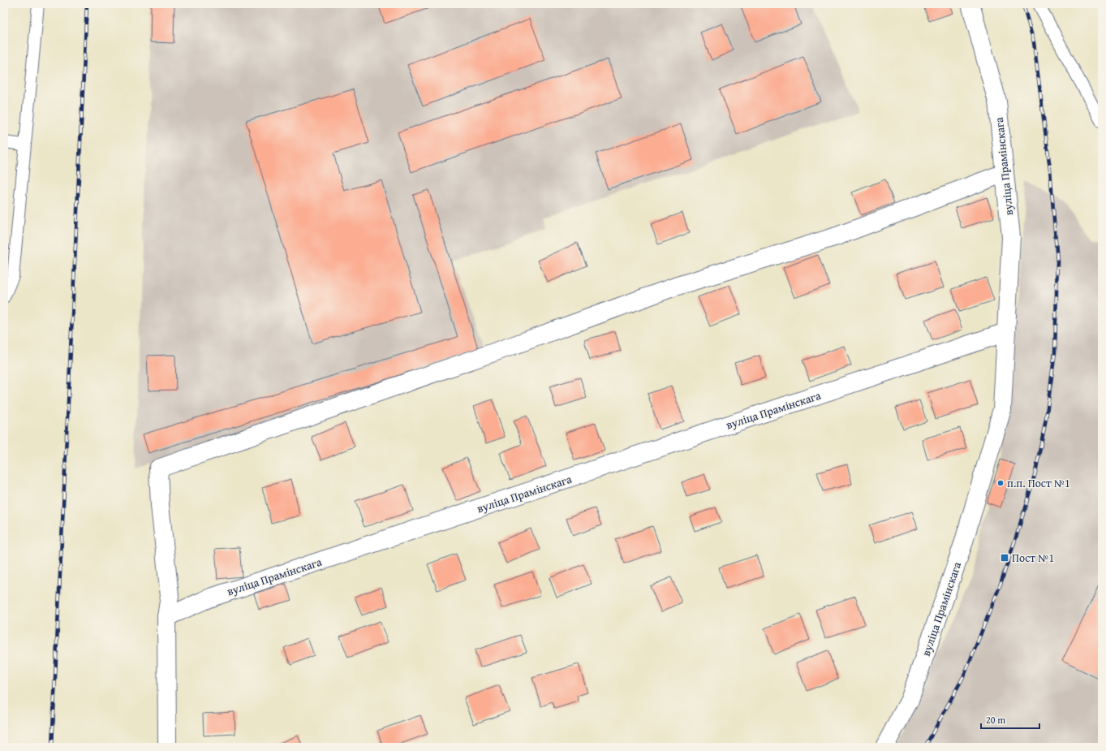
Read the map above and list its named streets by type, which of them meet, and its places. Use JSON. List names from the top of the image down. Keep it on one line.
{"streets":{"street":["вуліца Прамінскага"]},"places":{"other":["п.п. Пост №1"],"transit":["Пост №1"]},"scale_bar":"20 m"}
